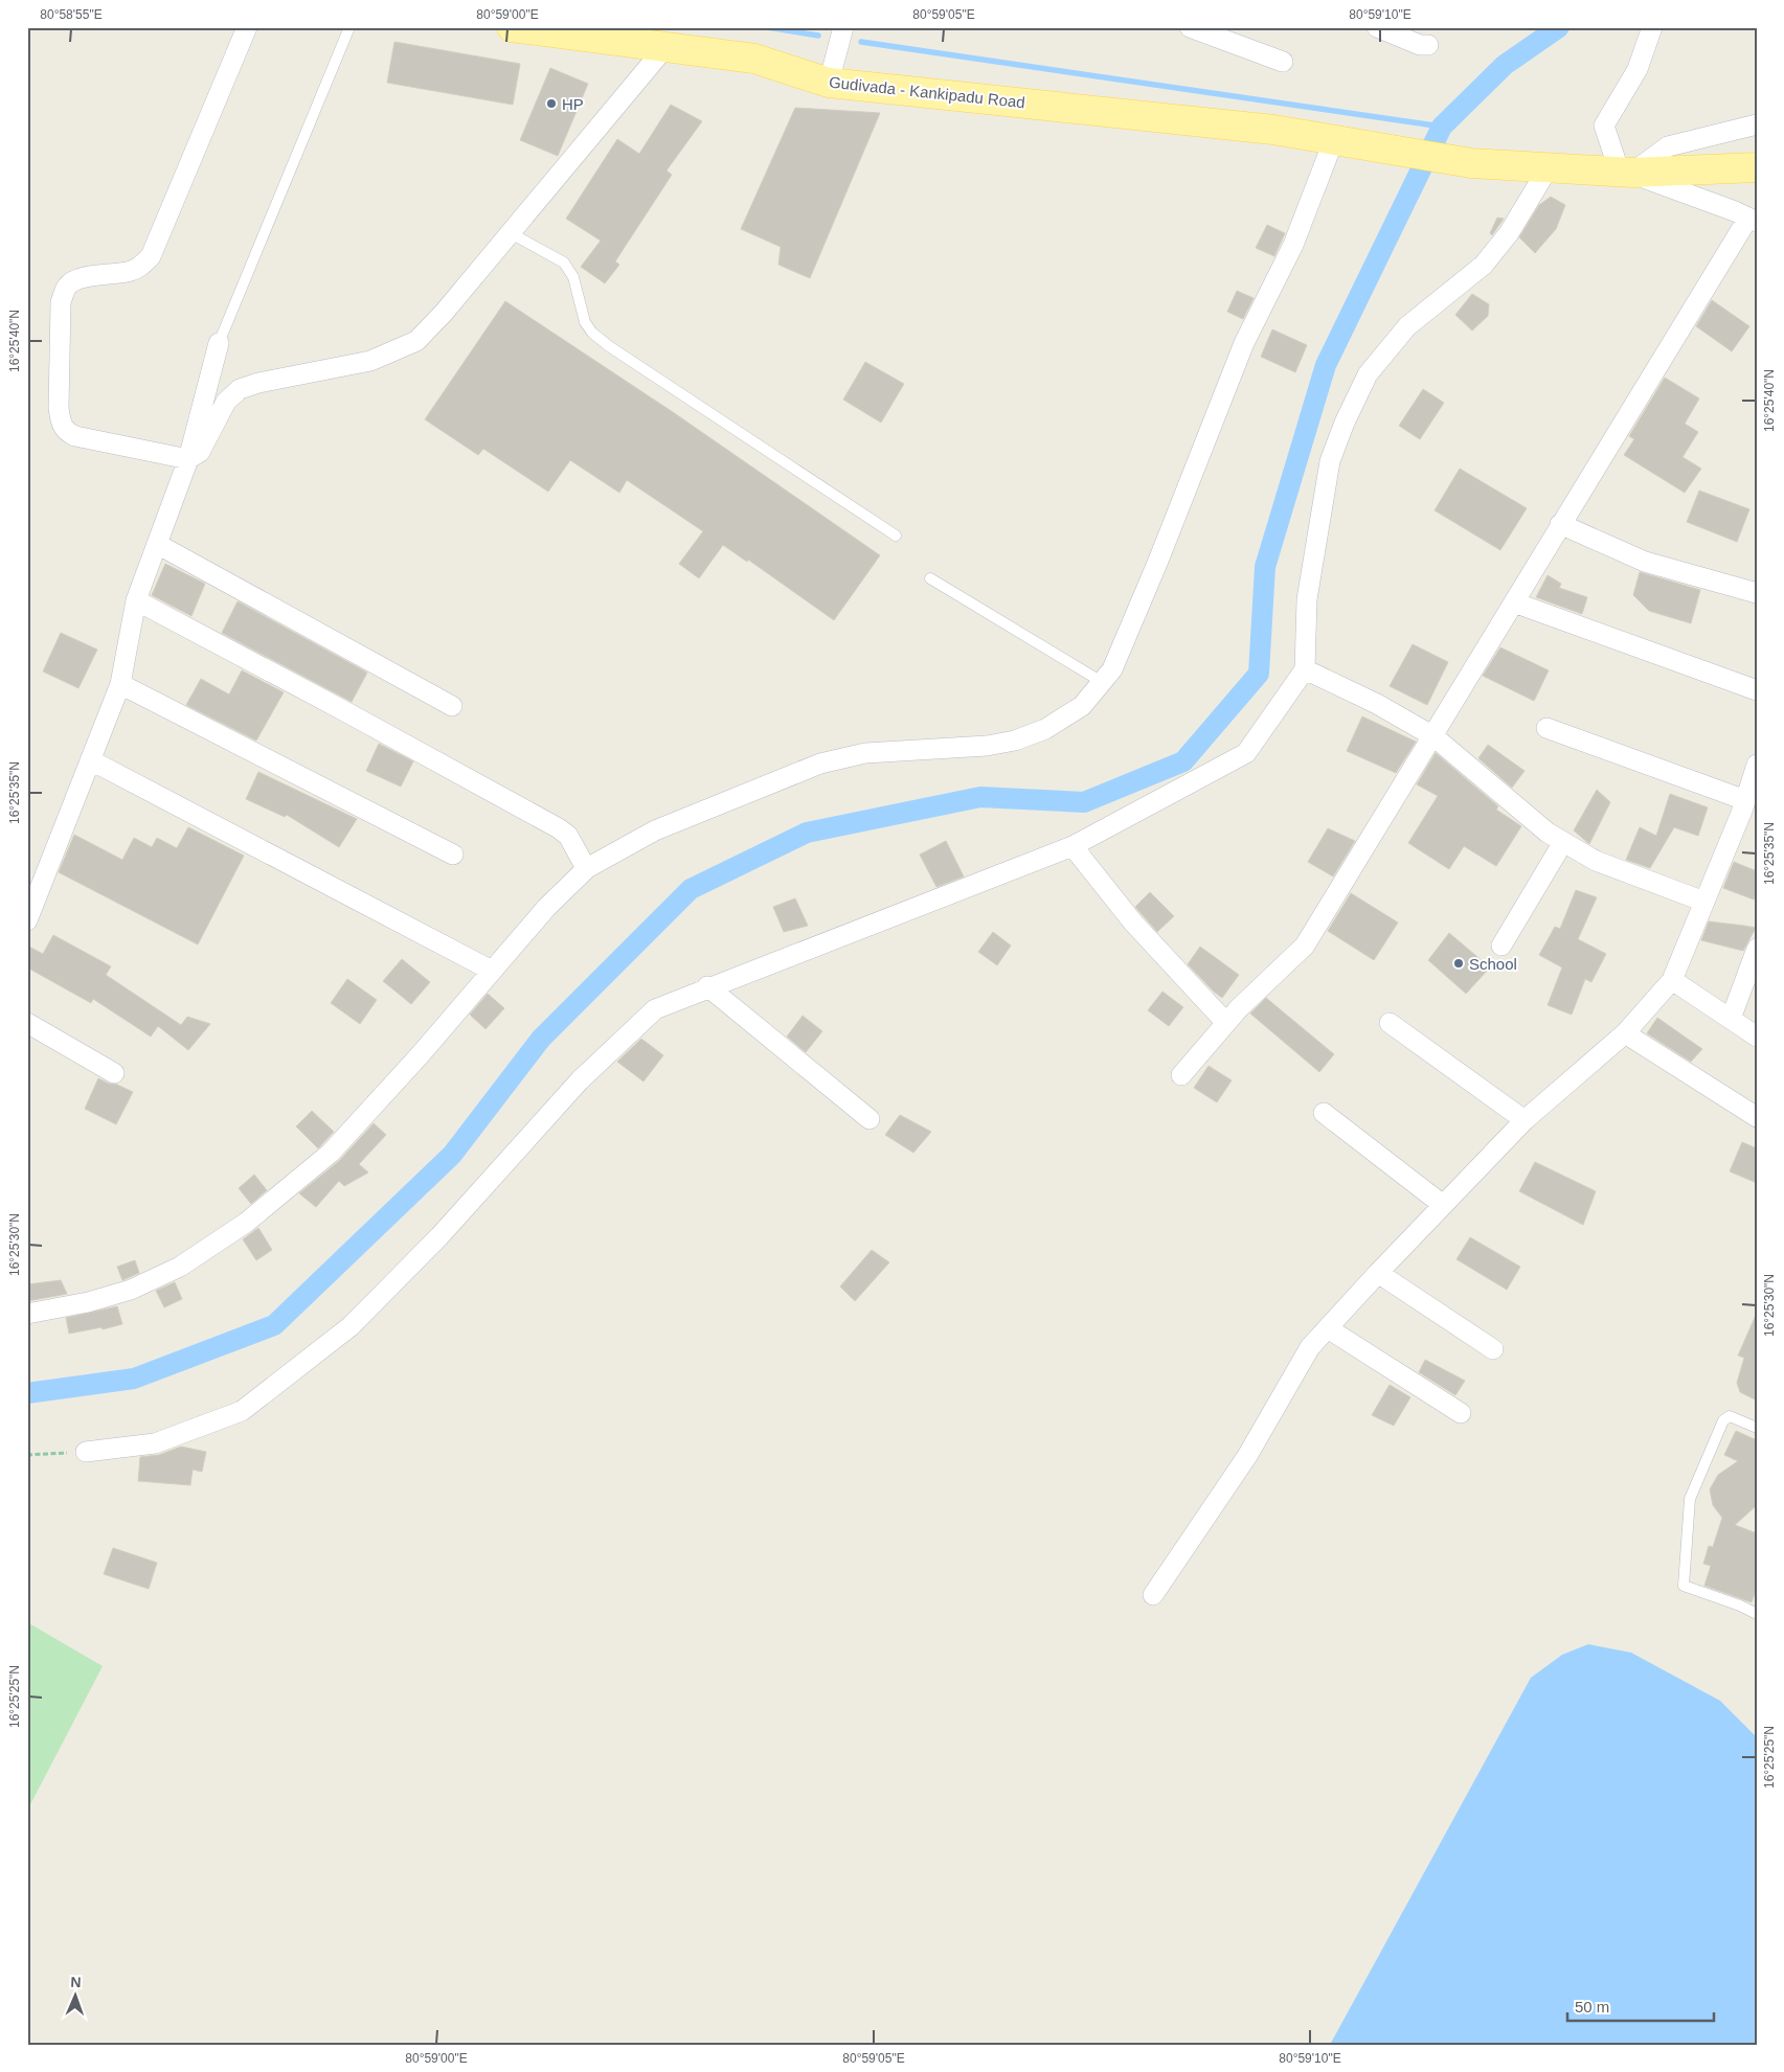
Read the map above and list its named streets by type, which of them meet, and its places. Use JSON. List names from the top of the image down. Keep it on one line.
{"streets":{"main road":["Gudivada - Kankipadu Road"]},"places":["HP","School"],"scale_bar":"50 m","north":"top","coordinates":["80°58'55\"E","80°59'00\"E","80°59'05\"E","80°59'10\"E","16°25'40\"N","16°25'35\"N","16°25'30\"N","16°25'25\"N"]}
